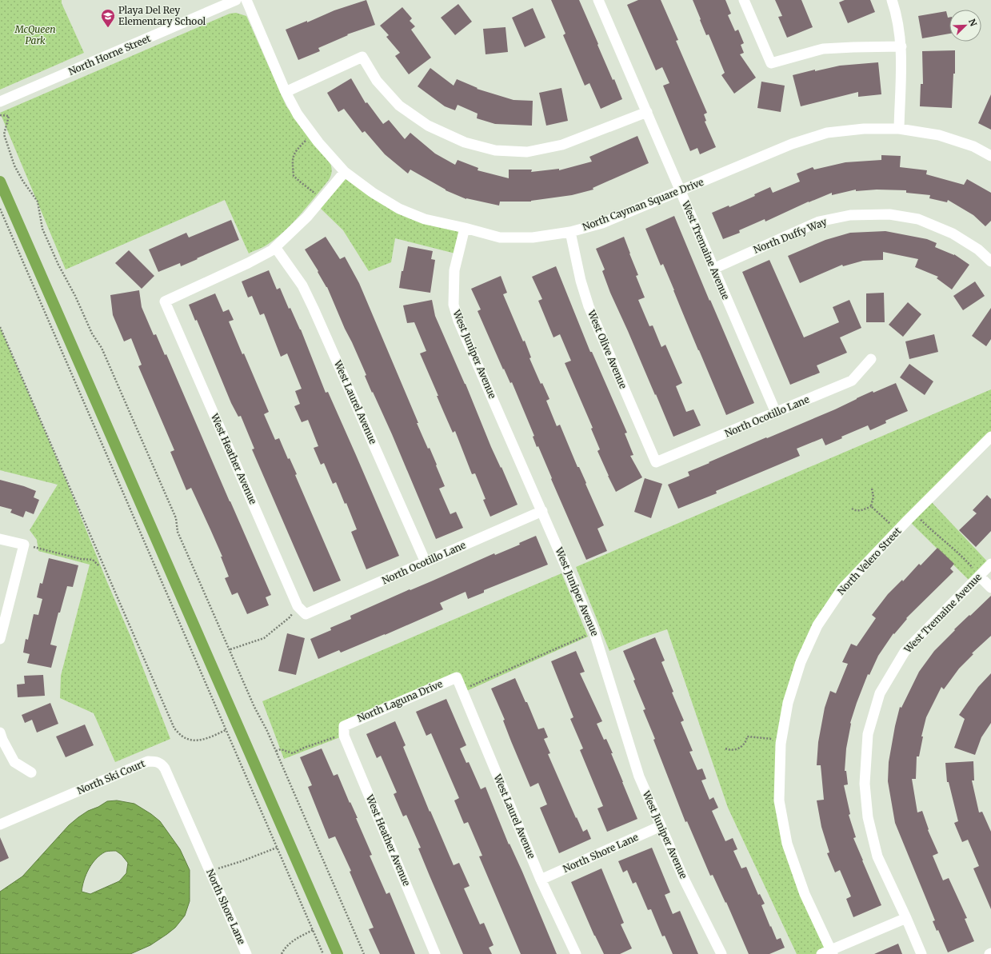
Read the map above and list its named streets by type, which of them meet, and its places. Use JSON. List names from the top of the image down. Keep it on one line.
{"streets":{"street":["North Horne Street","North Cayman Square Drive","North Duffy Way","West Tremaine Avenue","West Olive Avenue","West Juniper Avenue","West Laurel Avenue","North Ocotillo Lane","West Heather Avenue","North Velero Street","North Laguna Drive","North Ski Court","North Shore Lane"]},"crossings":[["North Cayman Square Drive","West Tremaine Avenue"],["North Cayman Square Drive","West Olive Avenue"],["North Cayman Square Drive","West Juniper Avenue"],["North Duffy Way","West Tremaine Avenue"],["West Tremaine Avenue","North Ocotillo Lane"],["West Olive Avenue","North Ocotillo Lane"],["West Juniper Avenue","North Ocotillo Lane"],["West Juniper Avenue","North Shore Lane"],["West Laurel Avenue","North Ocotillo Lane"],["West Laurel Avenue","West Heather Avenue"],["West Laurel Avenue","North Laguna Drive"],["West Laurel Avenue","North Shore Lane"],["North Ocotillo Lane","West Heather Avenue"],["West Heather Avenue","North Laguna Drive"],["North Ski Court","North Shore Lane"]],"parks":["McQueen Park"],"places":{"school or university":["Playa Del Rey Elementary School"]},"north":"top right"}
